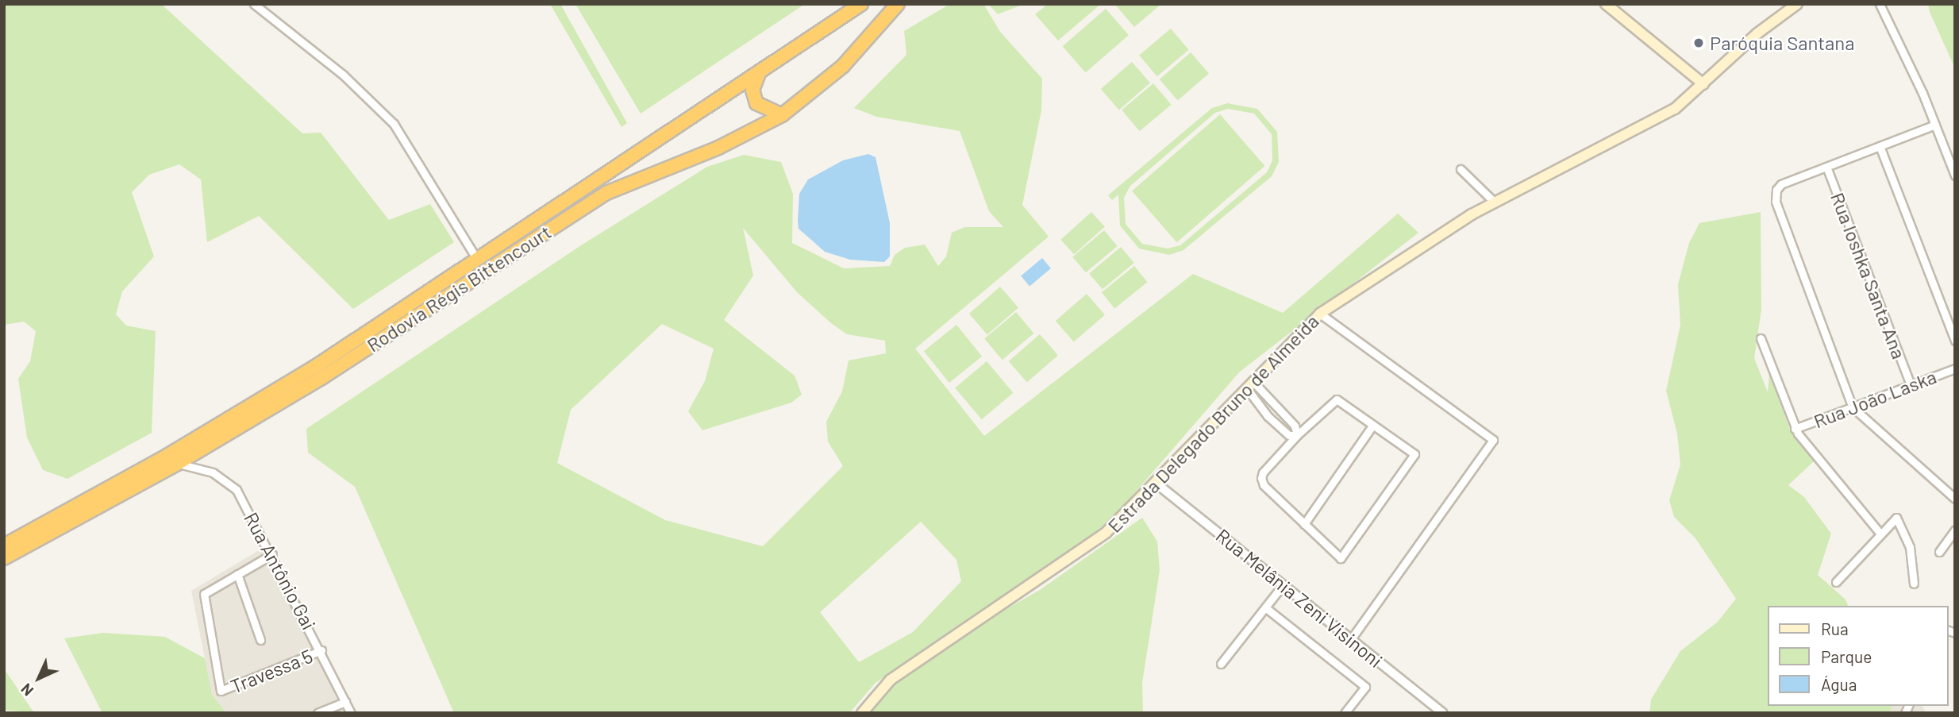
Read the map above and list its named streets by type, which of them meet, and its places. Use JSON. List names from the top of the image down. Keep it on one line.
{"streets":{"highway":["Rodovia Régis Bittencourt"],"main road":["Estrada Delegado Bruno de Almeida"],"street":["Rua Ioshka Santa Ana","Rua João Laska","Rua Antônio Gai","Rua Melânia Zeni Visinoni","Travessa 5"]},"crossings":[["Rua Ioshka Santa Ana","Rua João Laska"],["Rodovia Régis Bittencourt","Rua Antônio Gai"],["Estrada Delegado Bruno de Almeida","Rua Melânia Zeni Visinoni"],["Rua Antônio Gai","Travessa 5"]],"places":["Paróquia Santana"],"legend":["Rua","Parque","Água"],"north":"bottom left"}
